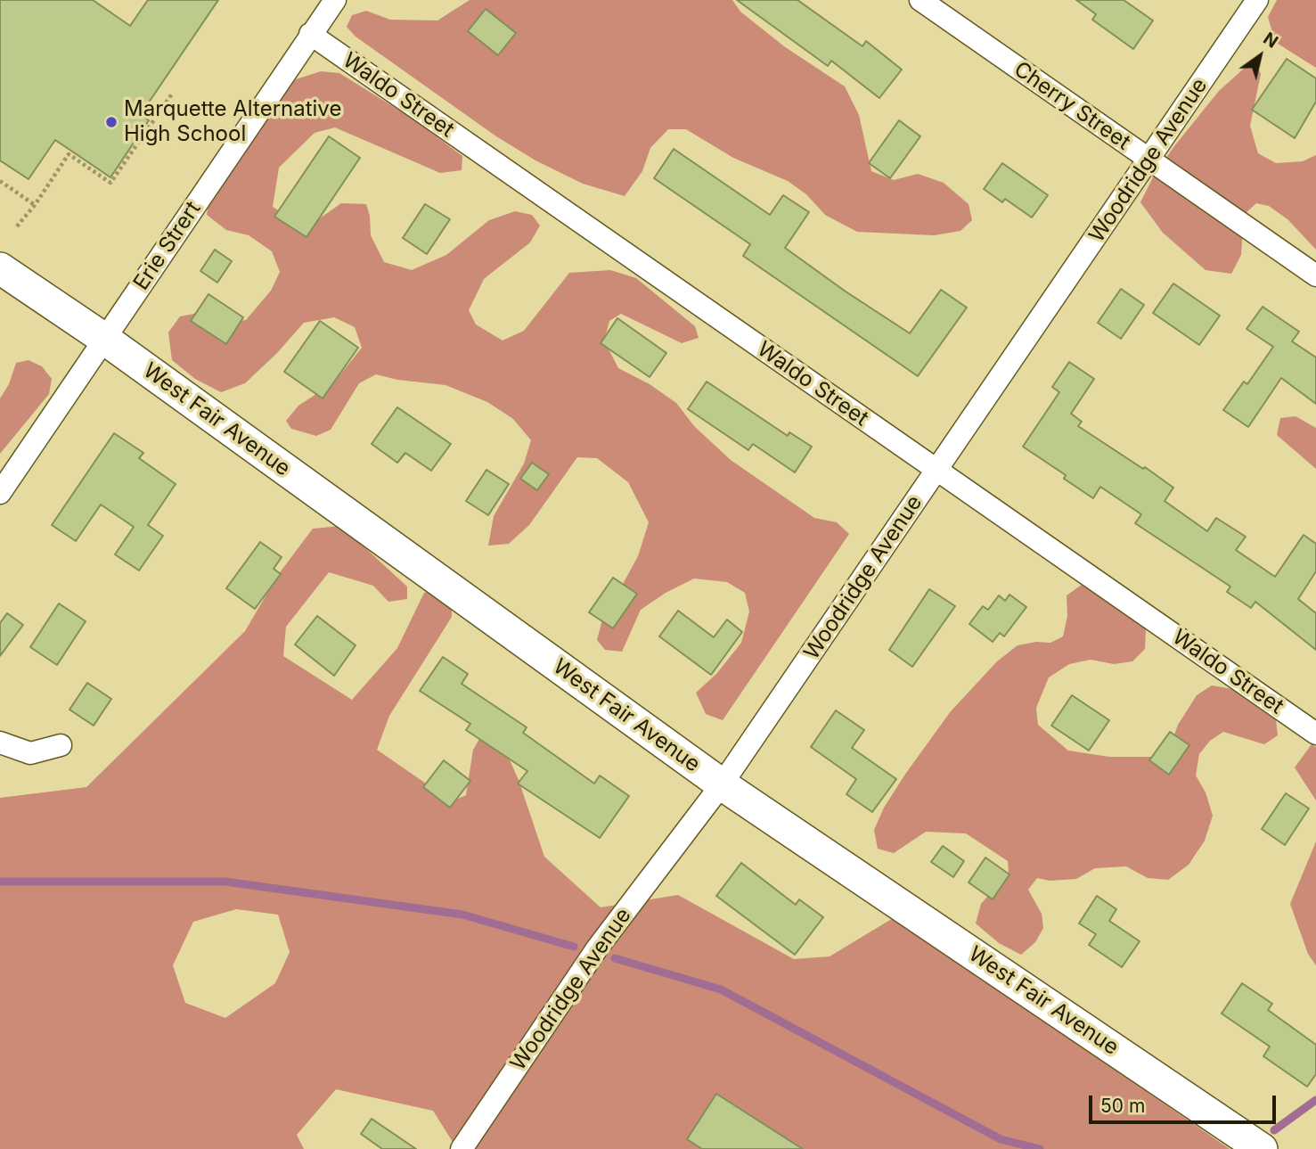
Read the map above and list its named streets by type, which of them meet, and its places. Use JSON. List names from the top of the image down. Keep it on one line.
{"streets":{"street":["Waldo Street","Cherry Street","Woodridge Avenue","Erie Strert","West Fair Avenue"]},"crossings":[["Waldo Street","Woodridge Avenue"],["Waldo Street","Erie Strert"],["Cherry Street","Woodridge Avenue"],["Woodridge Avenue","West Fair Avenue"],["Erie Strert","West Fair Avenue"]],"places":["Marquette Alternative High School"],"scale_bar":"50 m","north":"top right"}
